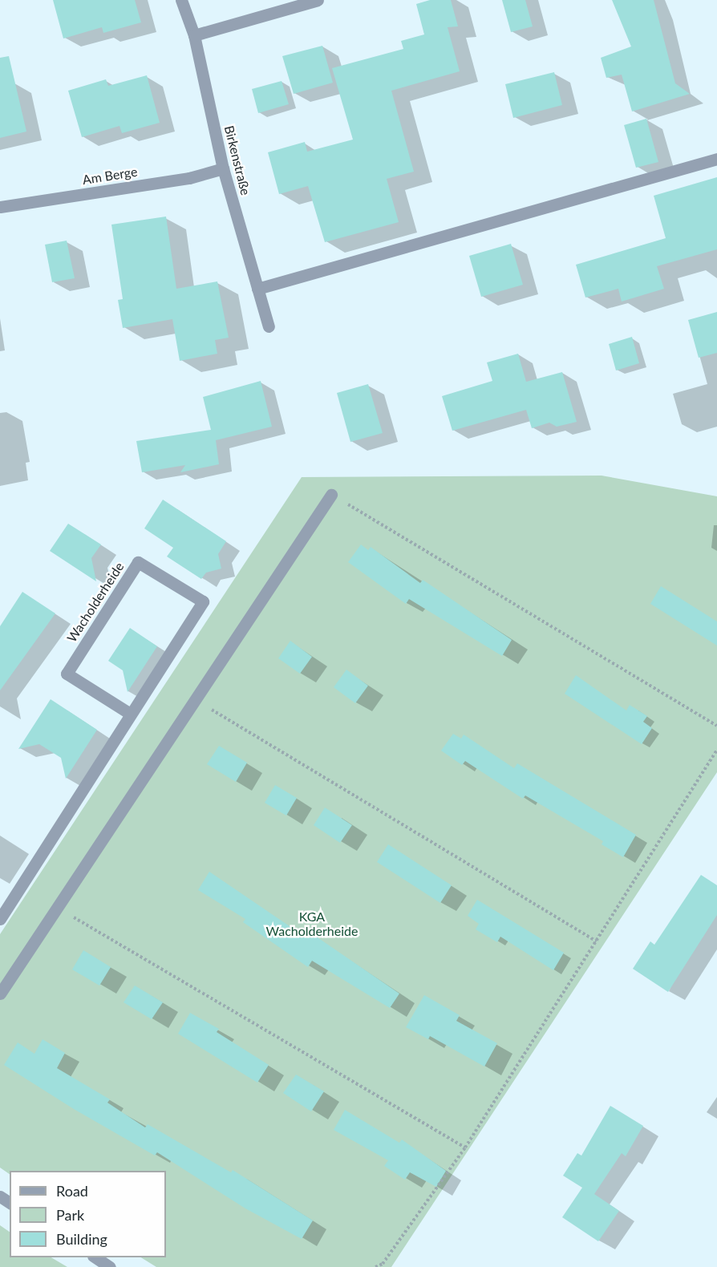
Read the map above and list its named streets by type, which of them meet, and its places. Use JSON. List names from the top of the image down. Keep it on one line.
{"streets":{"street":["Birkenstraße","Am Berge","Wacholderheide"]},"crossings":[["Birkenstraße","Am Berge"]],"parks":["KGA Wacholderheide"],"legend":["Road","Park","Building"]}
